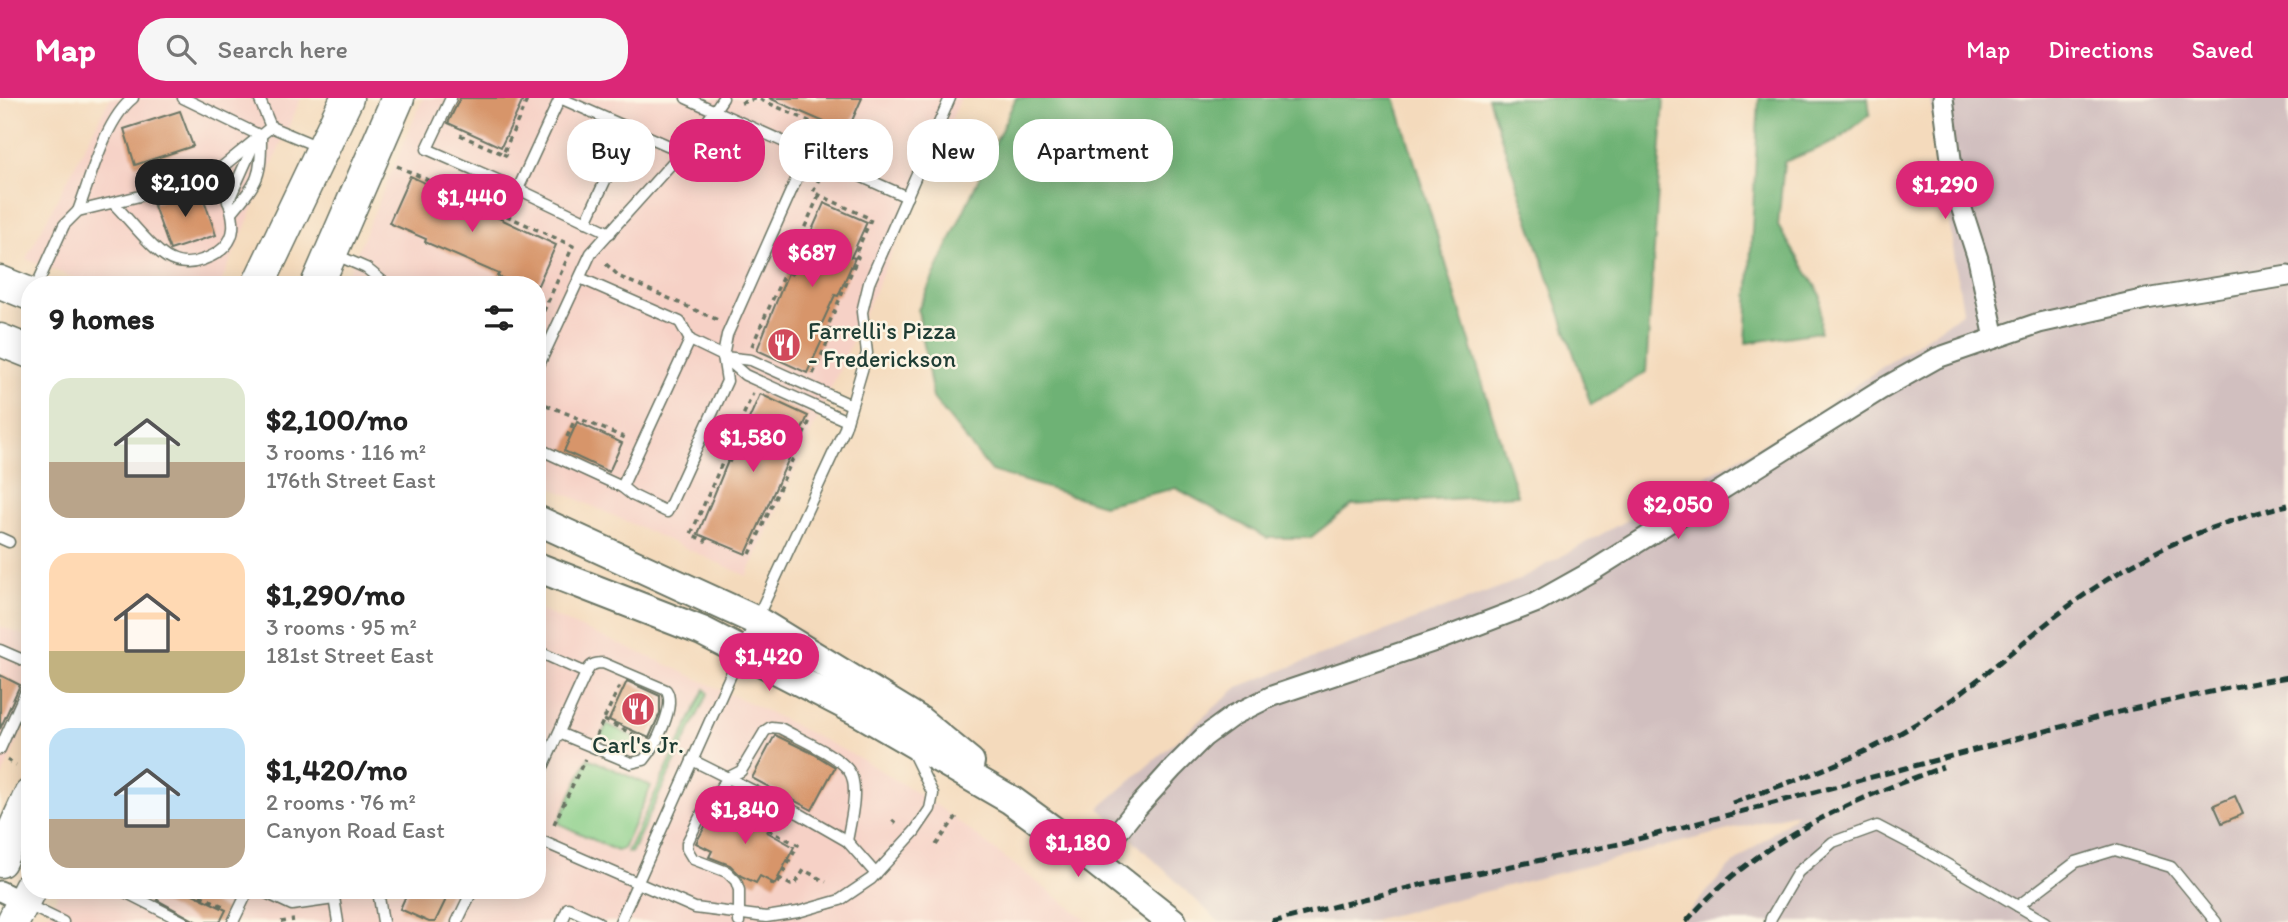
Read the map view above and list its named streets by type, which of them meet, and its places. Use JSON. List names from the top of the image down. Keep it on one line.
{"places":{"restaurant":["Farrelli's Pizza - Frederickson","Carl's Jr."]},"page":{"header":"Map","search":"Search here","nav":["Map","Directions","Saved"],"chip":["Buy","Rent","Filters","New","Apartment"],"price":["$2,100","$1,290","$1,440","$687","$1,580","$2,050","$1,420","$1,840","$1,180"],"heading":"9 homes","list":[{"name":"$2,100/mo","note":"3 rooms · 116 m² · 176th Street East"},{"name":"$1,290/mo","note":"3 rooms · 95 m² · 181st Street East"},{"name":"$1,420/mo","note":"2 rooms · 76 m² · Canyon Road East"}]}}
